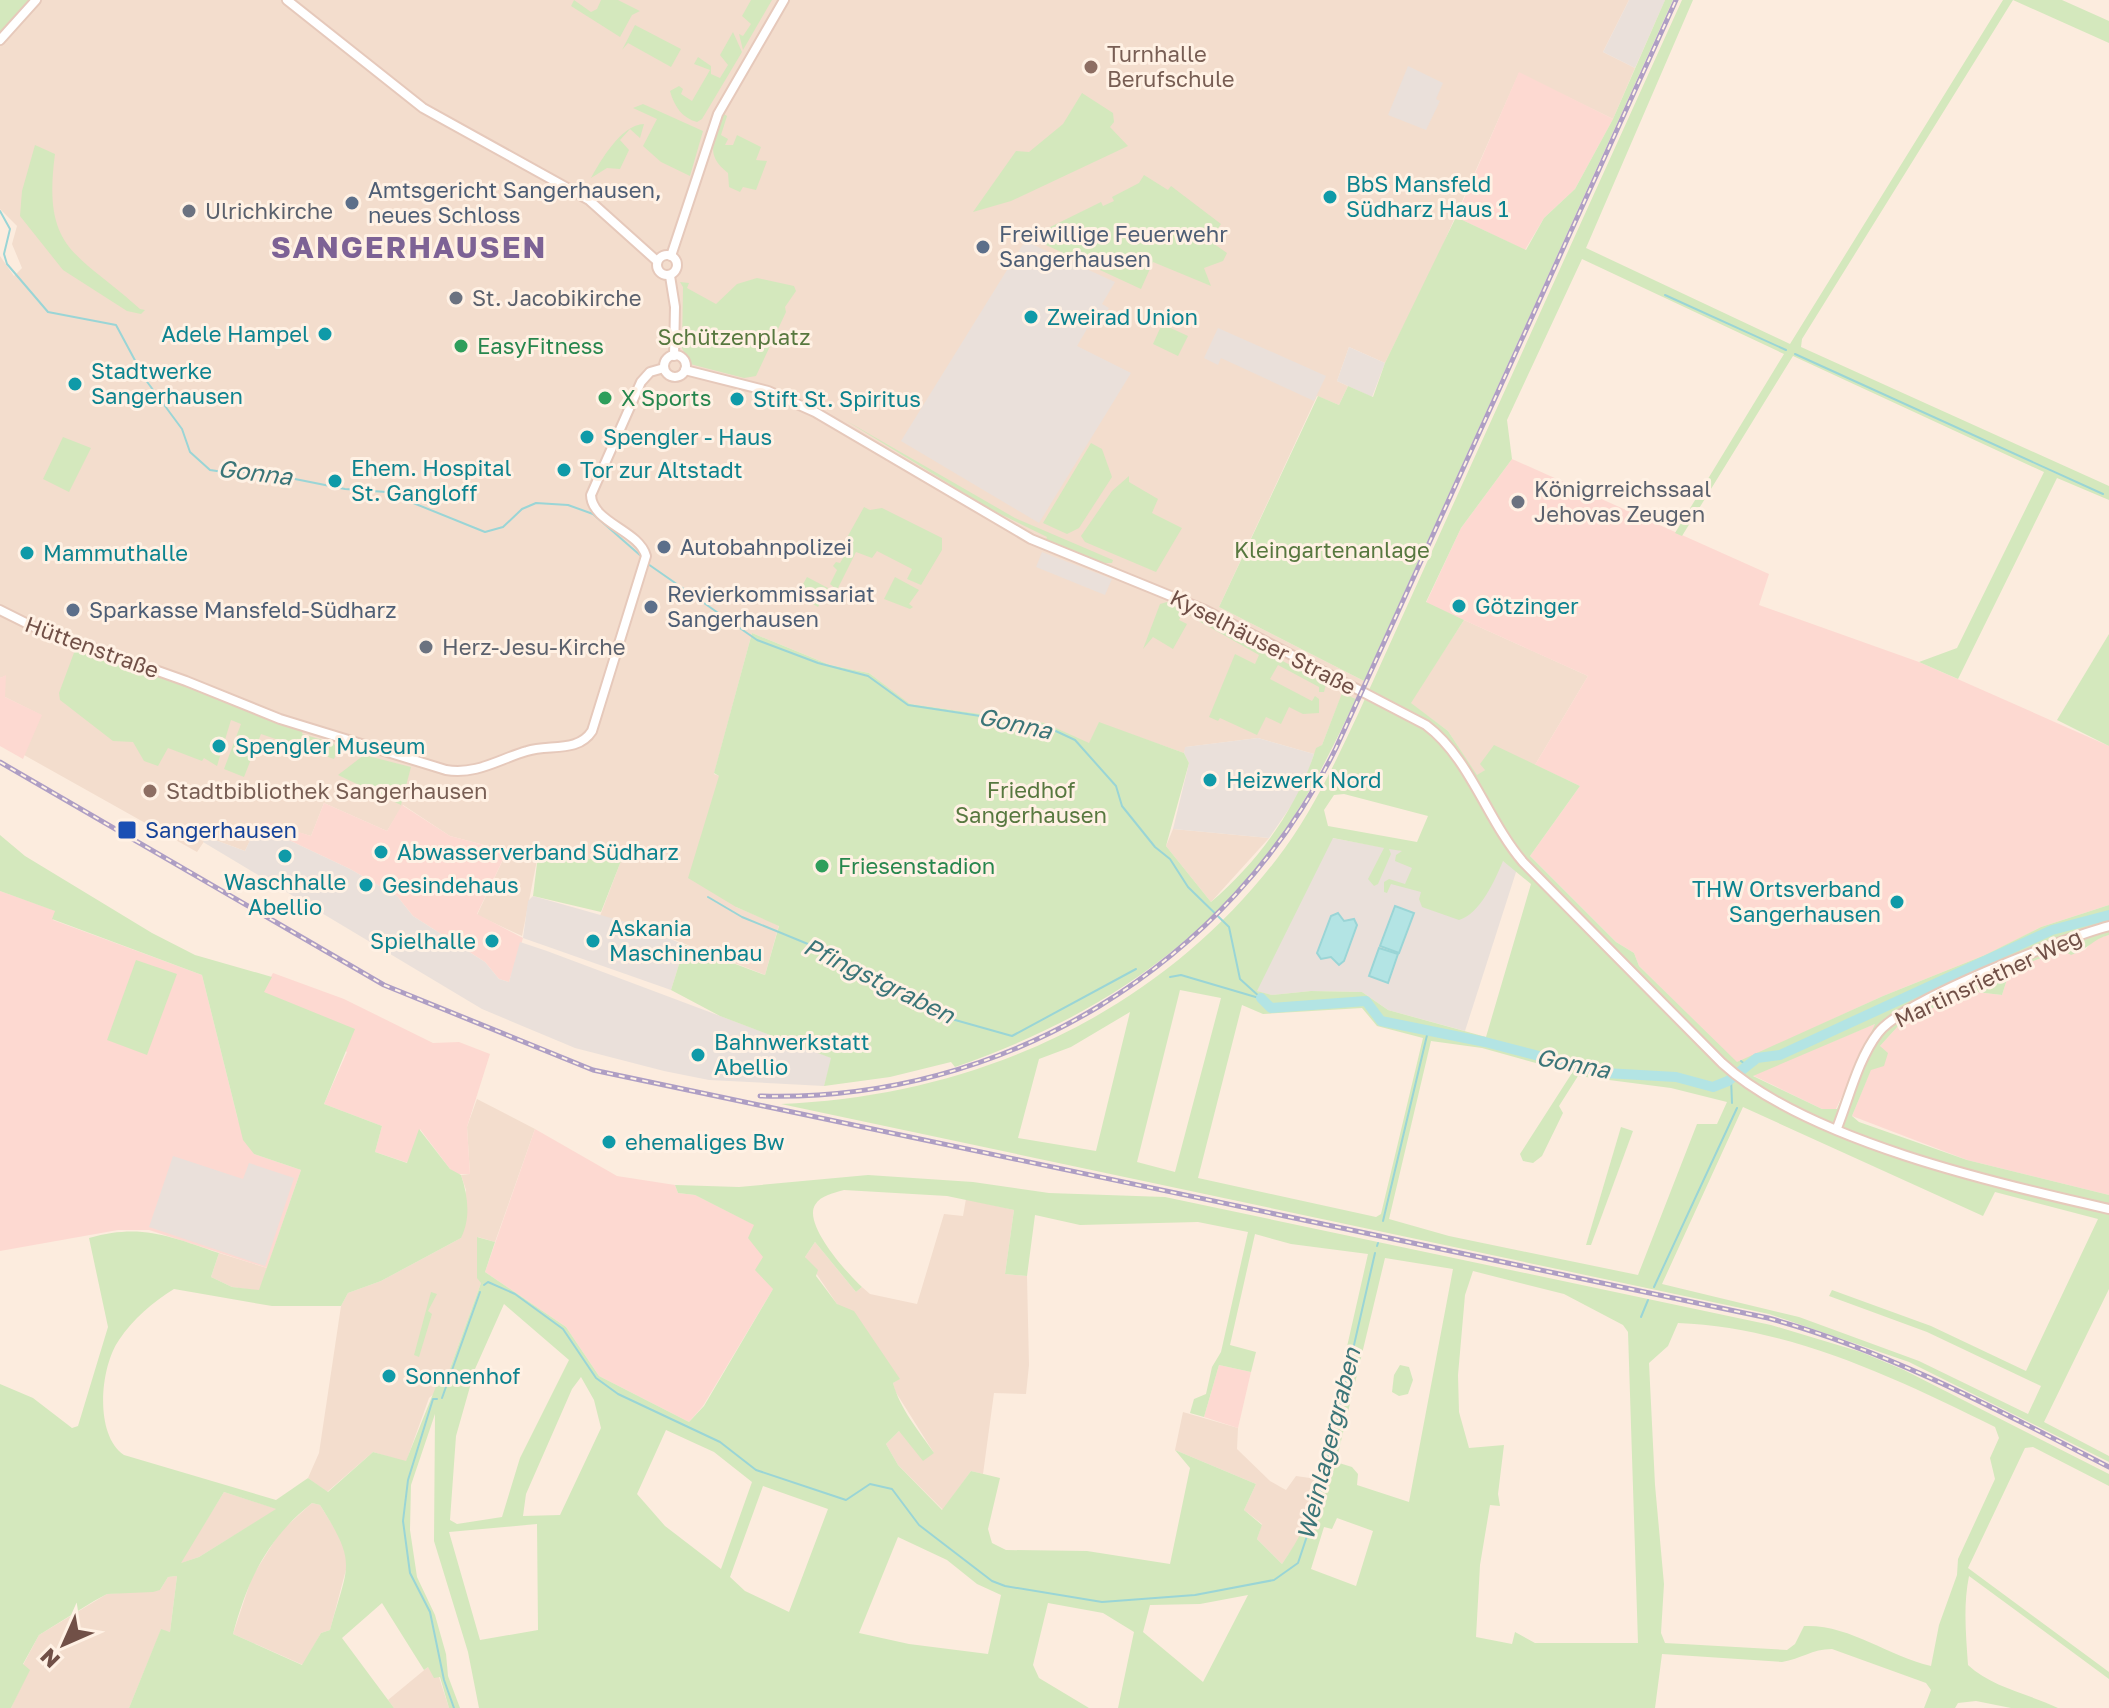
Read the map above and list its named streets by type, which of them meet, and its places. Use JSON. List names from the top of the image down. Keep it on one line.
{"streets":{"main road":["Kyselhäuser Straße","Hüttenstraße","Martinsriether Weg"]},"crossings":[["Kyselhäuser Straße","Hüttenstraße"],["Kyselhäuser Straße","Martinsriether Weg"]],"districts":["SANGERHAUSEN"],"water":["Gonna","Pfingstgraben","Weinlagergraben"],"parks":["Schützenplatz","Kleingartenanlage","Friedhof Sangerhausen"],"places":{"other":["Turnhalle Berufschule","BbS Mansfeld Südharz Haus 1","Amtsgericht Sangerhausen, neues Schloss","Ulrichkirche","Freiwillige Feuerwehr Sangerhausen","St. Jacobikirche","Zweirad Union","Adele Hampel","EasyFitness","Stadtwerke Sangerhausen","X Sports","Stift St. Spiritus","Spengler - Haus","Tor zur Altstadt","Ehem. Hospital St. Gangloff","Königrreichssaal Jehovas Zeugen","Autobahnpolizei","Mammuthalle","Götzinger","Revierkommissariat Sangerhausen","Sparkasse Mansfeld-Südharz","Herz-Jesu-Kirche","Spengler Museum","Heizwerk Nord","Stadtbibliothek Sangerhausen","Abwasserverband Südharz","Waschhalle Abellio","Friesenstadion","Gesindehaus","THW Ortsverband Sangerhausen","Spielhalle","Askania Maschinenbau","Bahnwerkstatt Abellio","ehemaliges Bw","Sonnenhof"],"transit":["Sangerhausen"]},"north":"bottom left"}
